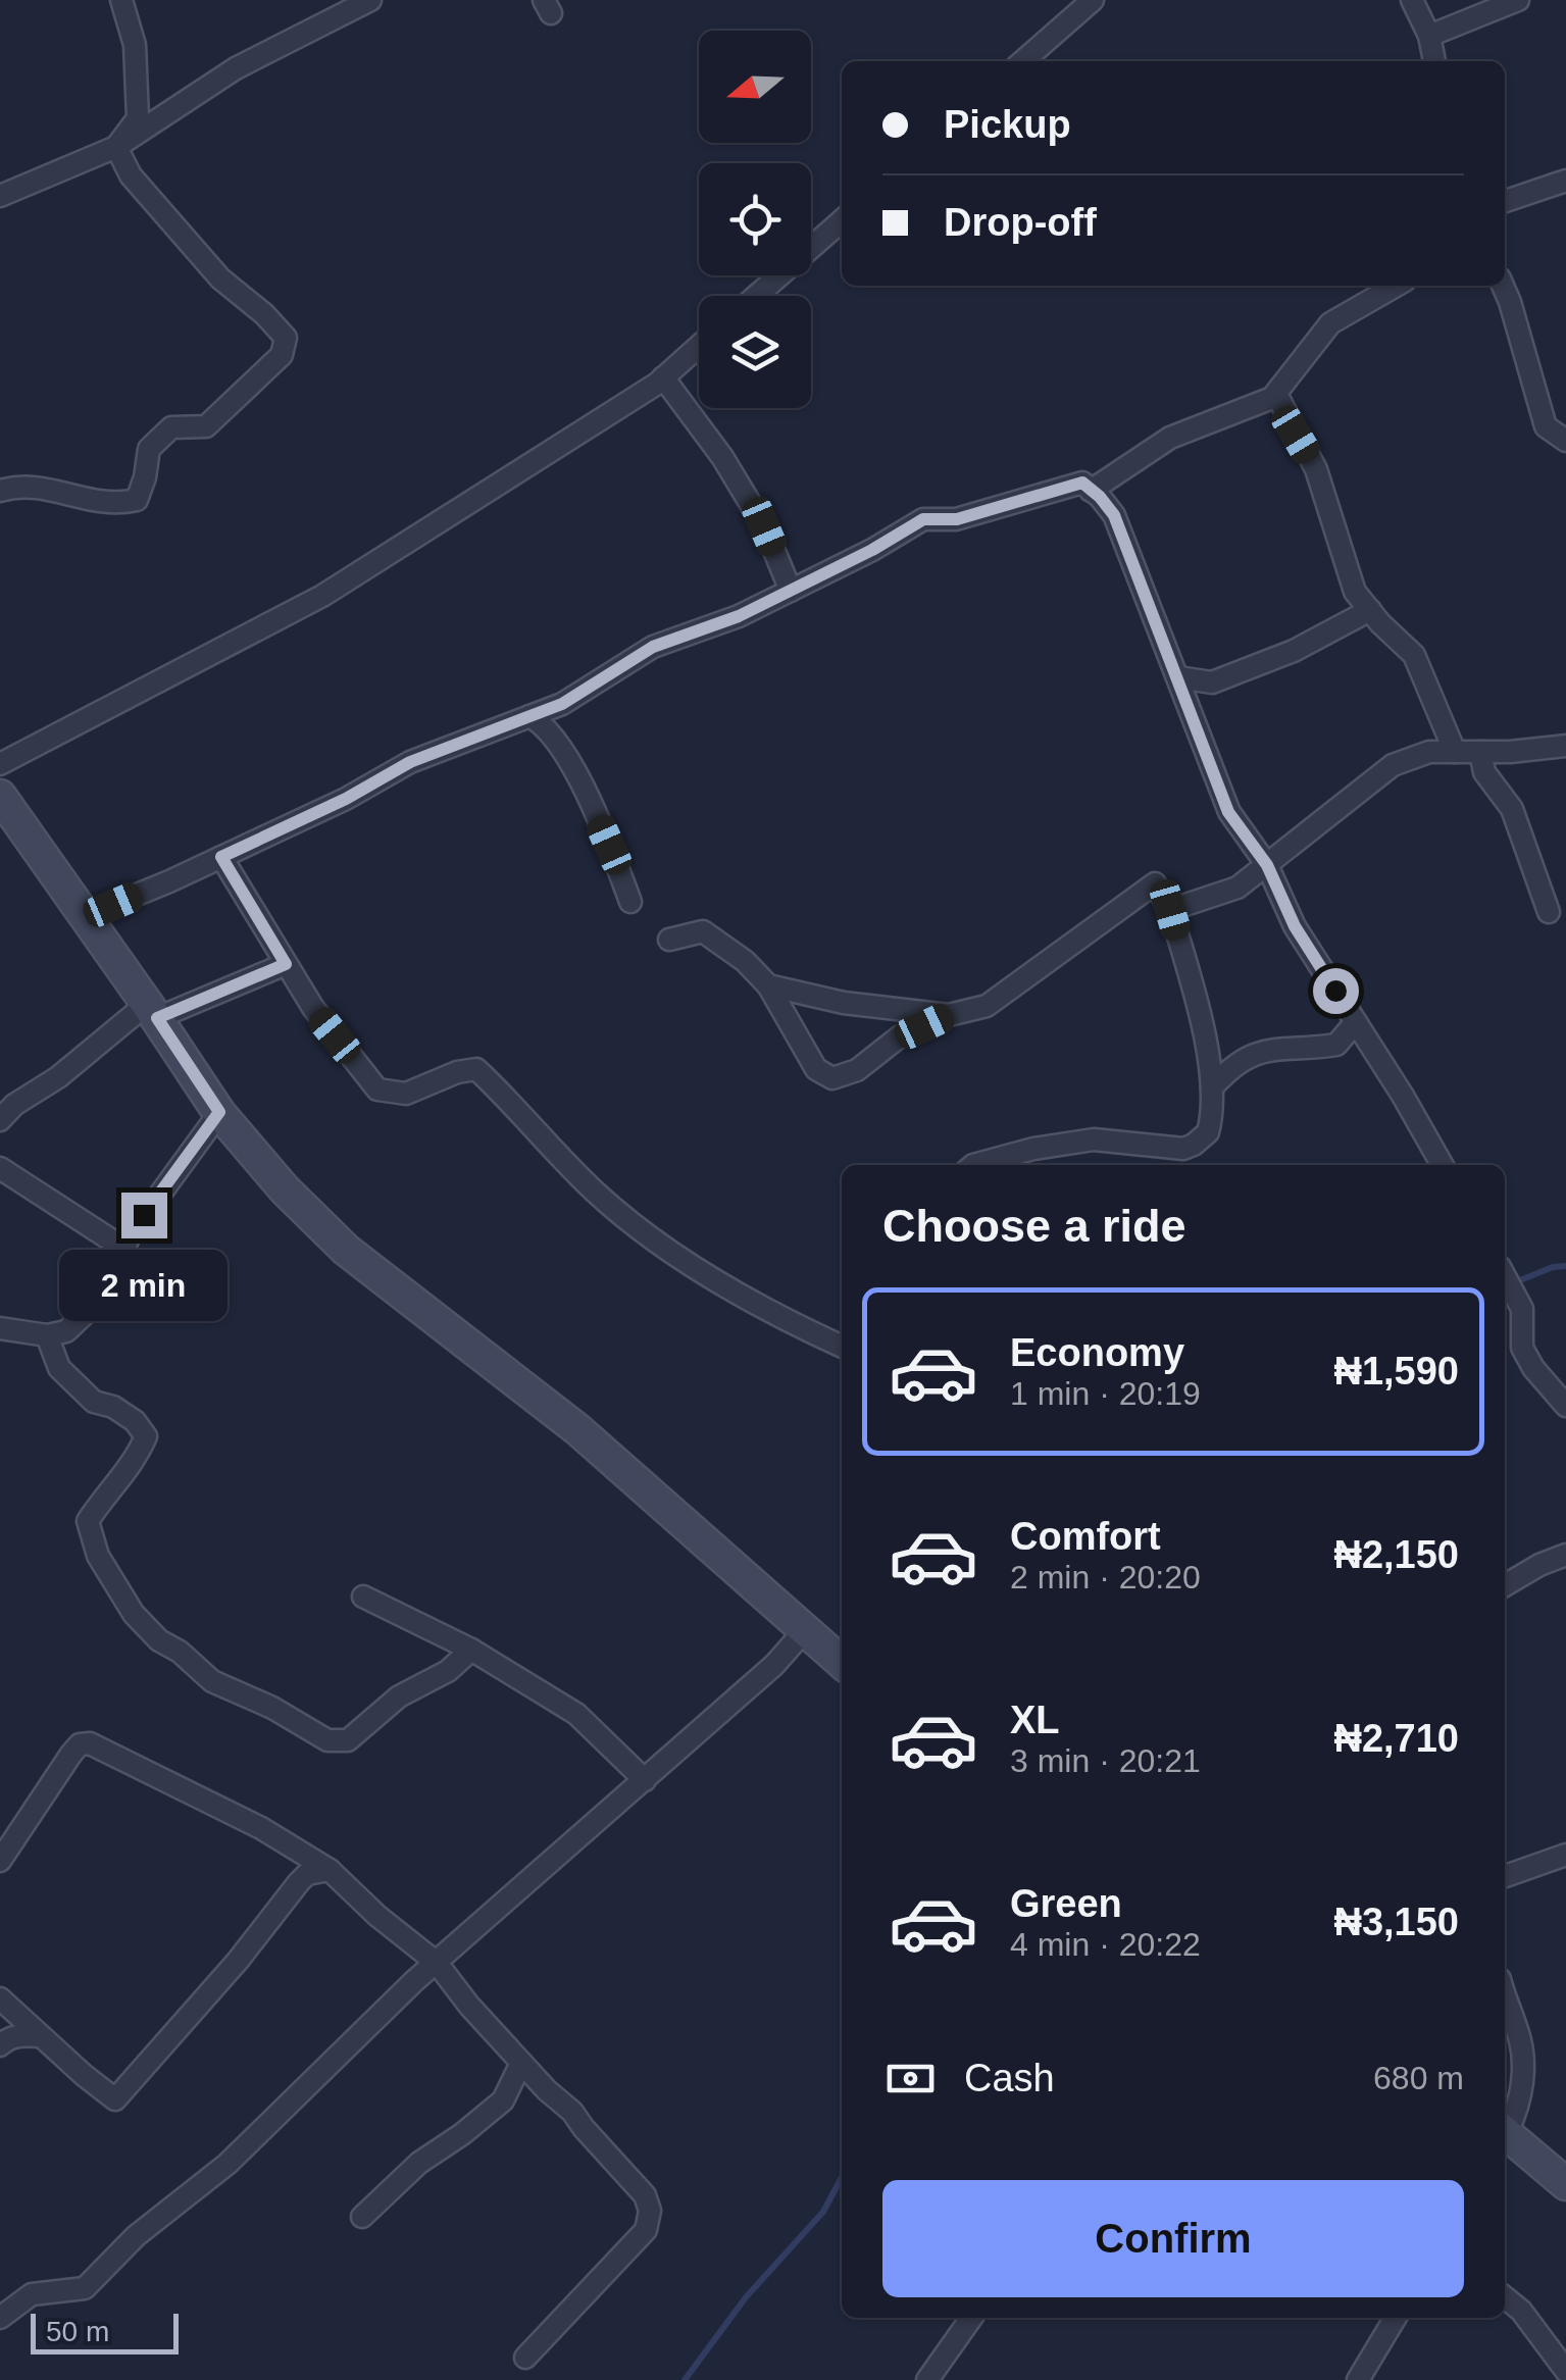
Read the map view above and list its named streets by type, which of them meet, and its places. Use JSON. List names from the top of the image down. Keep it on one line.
{"scale_bar":"50 m","north":"left","page":{"banner":["Pickup","Drop-off"],"heading":"Choose a ride","bubble":"2 min","list":[{"name":"Economy","note":"1 min · 20:19","value":"₦1,590"},{"name":"Comfort","note":"2 min · 20:20","value":"₦2,150"},{"name":"XL","note":"3 min · 20:21","value":"₦2,710"},{"name":"Green","note":"4 min · 20:22","value":"₦3,150"}],"pay":["Cash","680 m"],"buttons":"Confirm","scale":"50 m"}}
